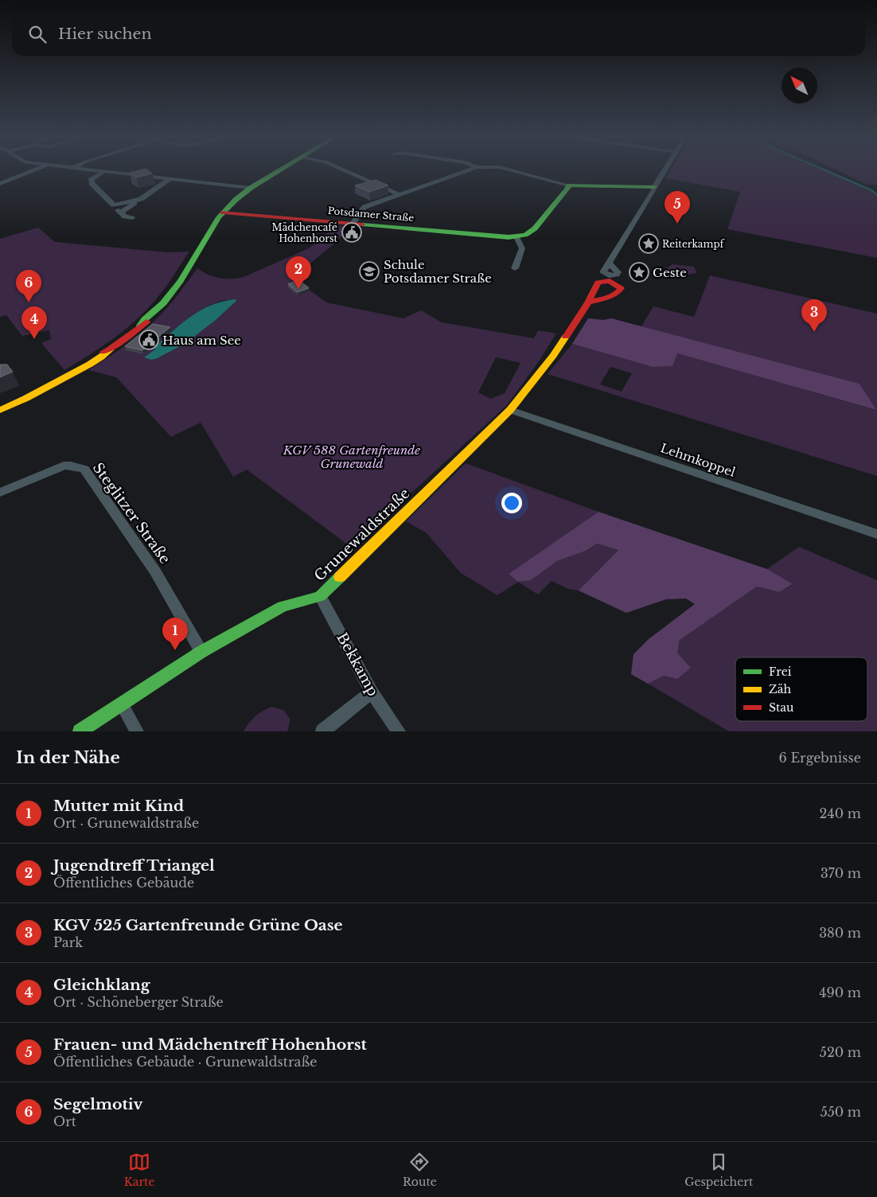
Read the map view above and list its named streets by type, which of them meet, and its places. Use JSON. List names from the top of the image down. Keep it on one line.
{"streets":{"street":["Potsdamer Straße","Lehmkoppel","Steglitzer Straße","Grunewaldstraße","Bekkamp"]},"crossings":[["Lehmkoppel","Grunewaldstraße"],["Steglitzer Straße","Grunewaldstraße"],["Grunewaldstraße","Bekkamp"]],"parks":["KGV 588 Gartenfreunde Grunewald"],"places":{"public building":["Mädchencafé Hohenhorst","Haus am See"],"place":["Reiterkampf","Geste"],"school or university":["Schule Potsdamer Straße"]},"legend":["Frei","Zäh","Stau"],"north":"top left","page":{"search":"Hier suchen","pins":["5","2","6","3","4","1"],"heading":["In der Nähe","6 Ergebnisse"],"list":[{"mark":"1","name":"Mutter mit Kind","note":"Ort · Grunewaldstraße","value":"240 m"},{"mark":"2","name":"Jugendtreff Triangel","note":"Öffentliches Gebäude","value":"370 m"},{"mark":"3","name":"KGV 525 Gartenfreunde Grüne Oase","note":"Park","value":"380 m"},{"mark":"4","name":"Gleichklang","note":"Ort · Schöneberger Straße","value":"490 m"},{"mark":"5","name":"Frauen- und Mädchentreff Hohenhorst","note":"Öffentliches Gebäude · Grunewaldstraße","value":"520 m"},{"mark":"6","name":"Segelmotiv","note":"Ort","value":"550 m"}],"nav":["Karte","Route","Gespeichert"]}}
